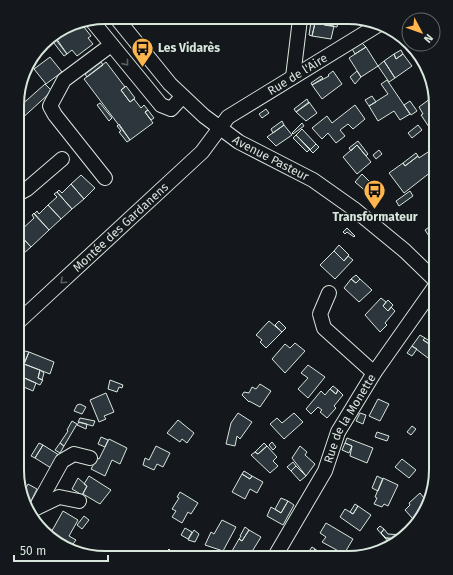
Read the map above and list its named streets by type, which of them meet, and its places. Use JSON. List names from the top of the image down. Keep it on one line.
{"streets":{"street":["Rue de l'Aire","Avenue Pasteur","Montée des Gardanens","Rue de la Monette"]},"crossings":[["Rue de l'Aire","Avenue Pasteur"],["Rue de l'Aire","Montée des Gardanens"],["Avenue Pasteur","Montée des Gardanens"]],"one_way":["Montée des Gardanens"],"places":{"bus stop":["Les Vidarès","Transformateur"]},"scale_bar":"50 m","north":"bottom right"}
